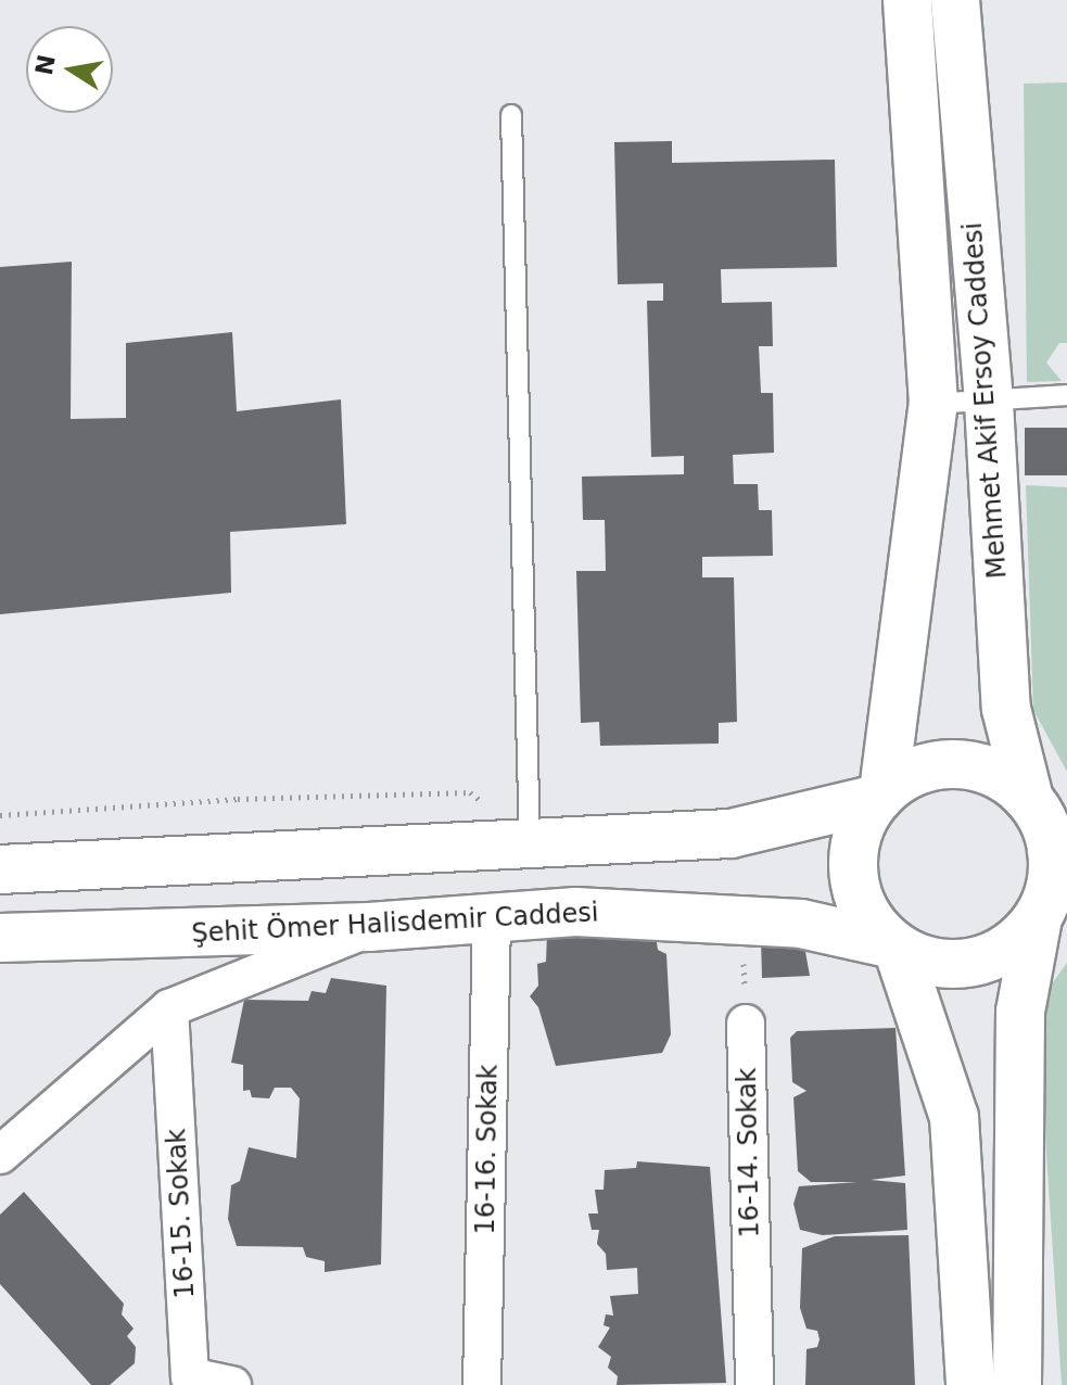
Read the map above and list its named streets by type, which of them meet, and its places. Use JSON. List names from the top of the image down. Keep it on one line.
{"streets":{"main road":["Mehmet Akif Ersoy Caddesi","Şehit Ömer Halisdemir Caddesi"],"street":["16-16. Sokak","16-14. Sokak","16-15. Sokak"]},"crossings":[["Mehmet Akif Ersoy Caddesi","Şehit Ömer Halisdemir Caddesi"],["Şehit Ömer Halisdemir Caddesi","16-16. Sokak"]],"north":"left"}
